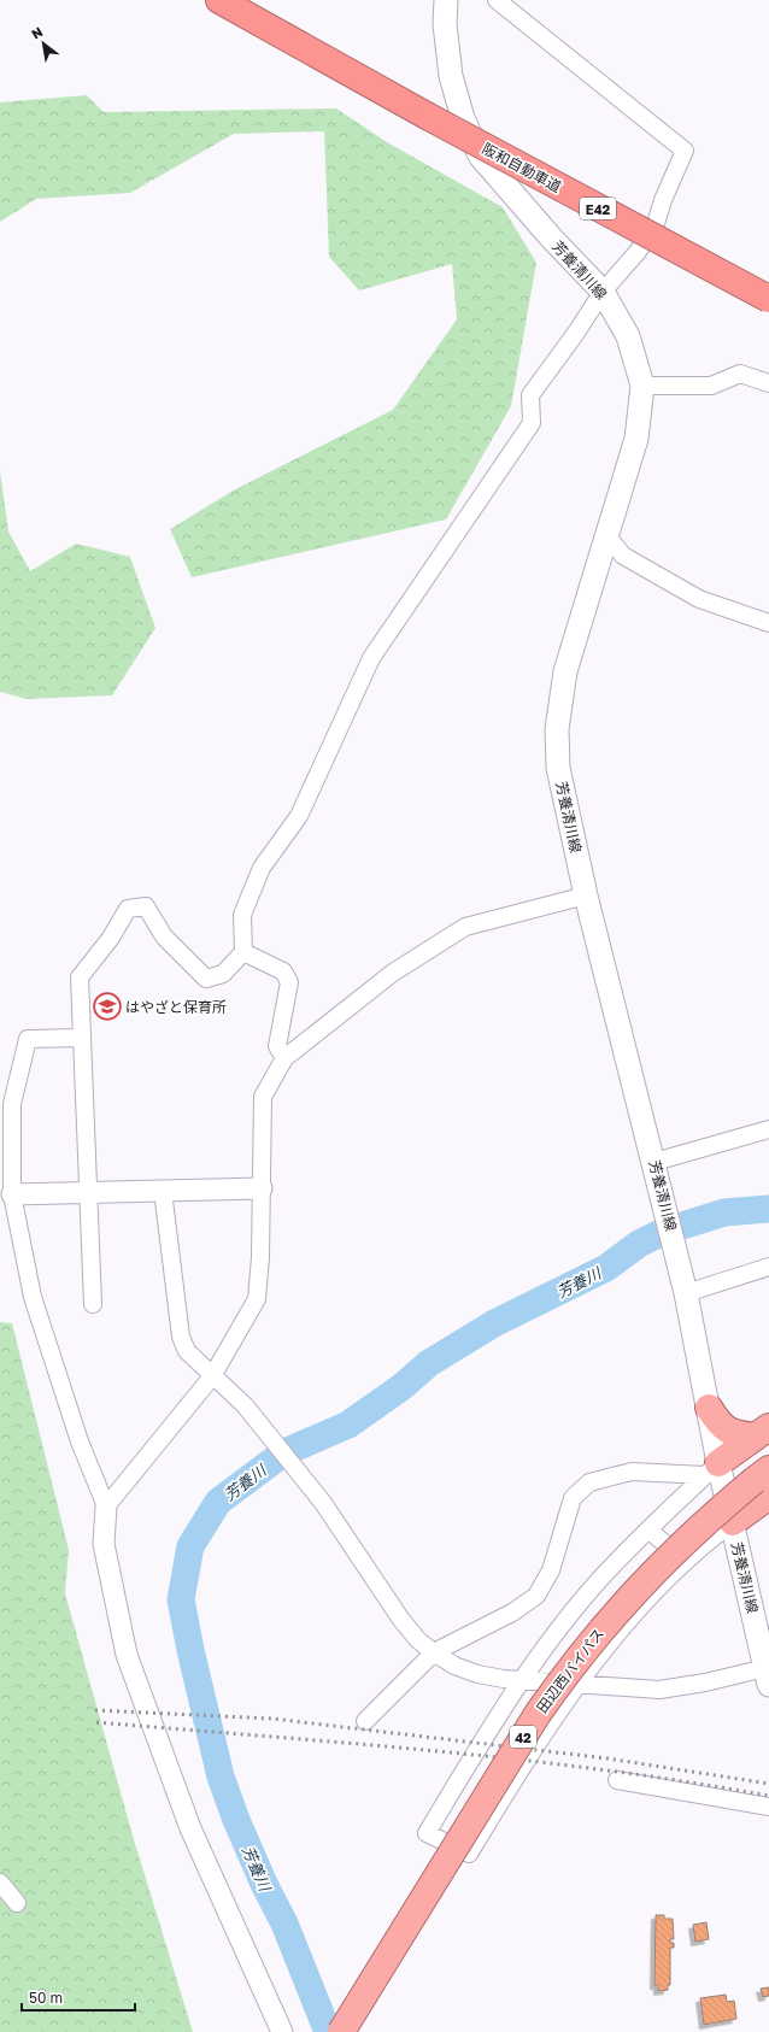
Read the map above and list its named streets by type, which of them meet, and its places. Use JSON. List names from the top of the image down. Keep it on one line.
{"streets":{"highway":["阪和自動車道","E42","田辺西バイパス","42"],"main road":["芳養清川線"]},"water":["芳養川"],"places":{"school or university":["はやざと保育所"]},"scale_bar":"50 m","north":"top left"}
